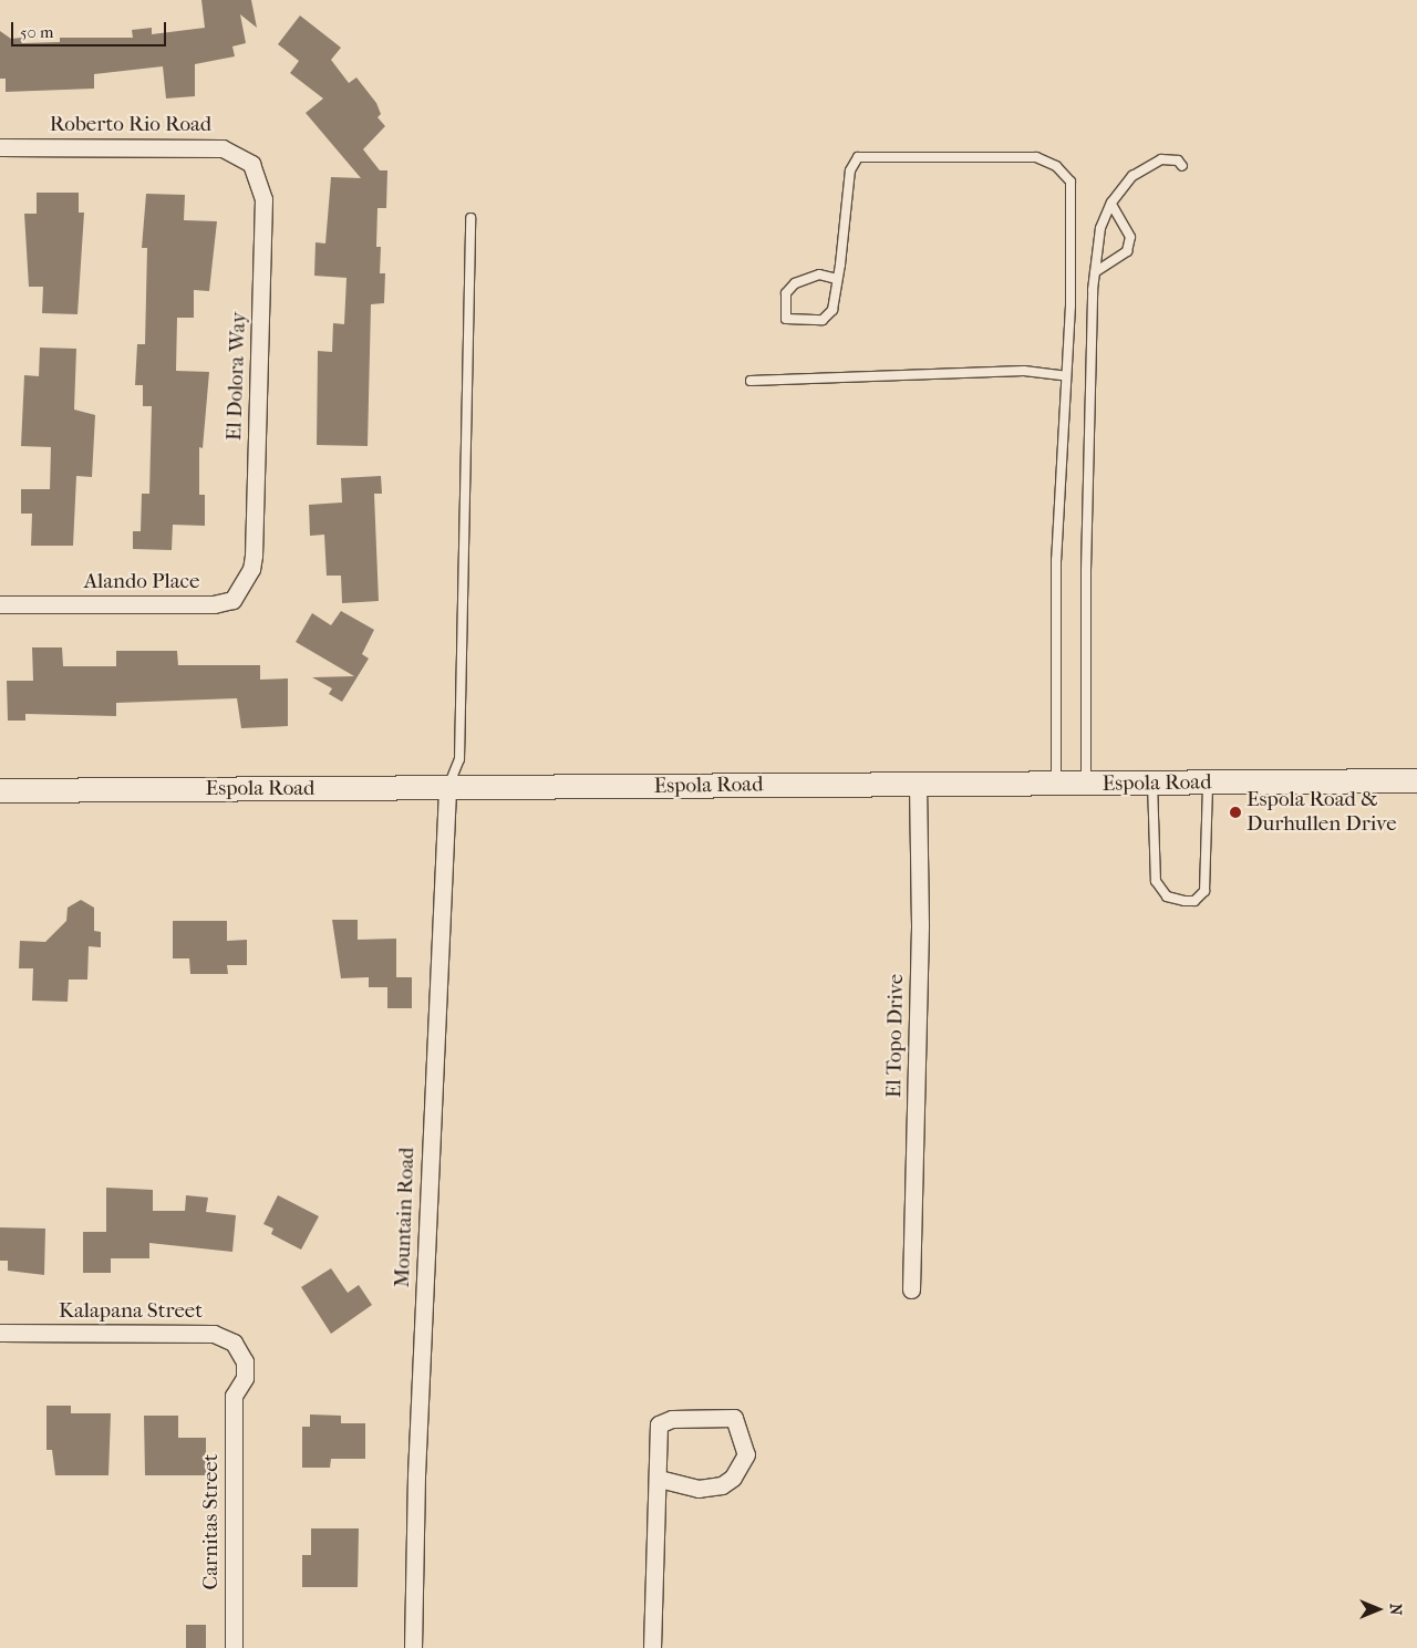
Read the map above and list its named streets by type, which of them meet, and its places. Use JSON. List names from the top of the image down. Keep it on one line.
{"streets":{"main road":["Espola Road"],"street":["Roberto Rio Road","El Dolora Way","Alando Place","El Topo Drive","Mountain Road","Kalapana Street","Carnitas Street"]},"crossings":[["Roberto Rio Road","El Dolora Way"],["El Dolora Way","Alando Place"],["Espola Road","El Topo Drive"],["Espola Road","Mountain Road"],["Kalapana Street","Carnitas Street"]],"places":["Espola Road & Durhullen Drive"],"scale_bar":"50 m","north":"right"}
